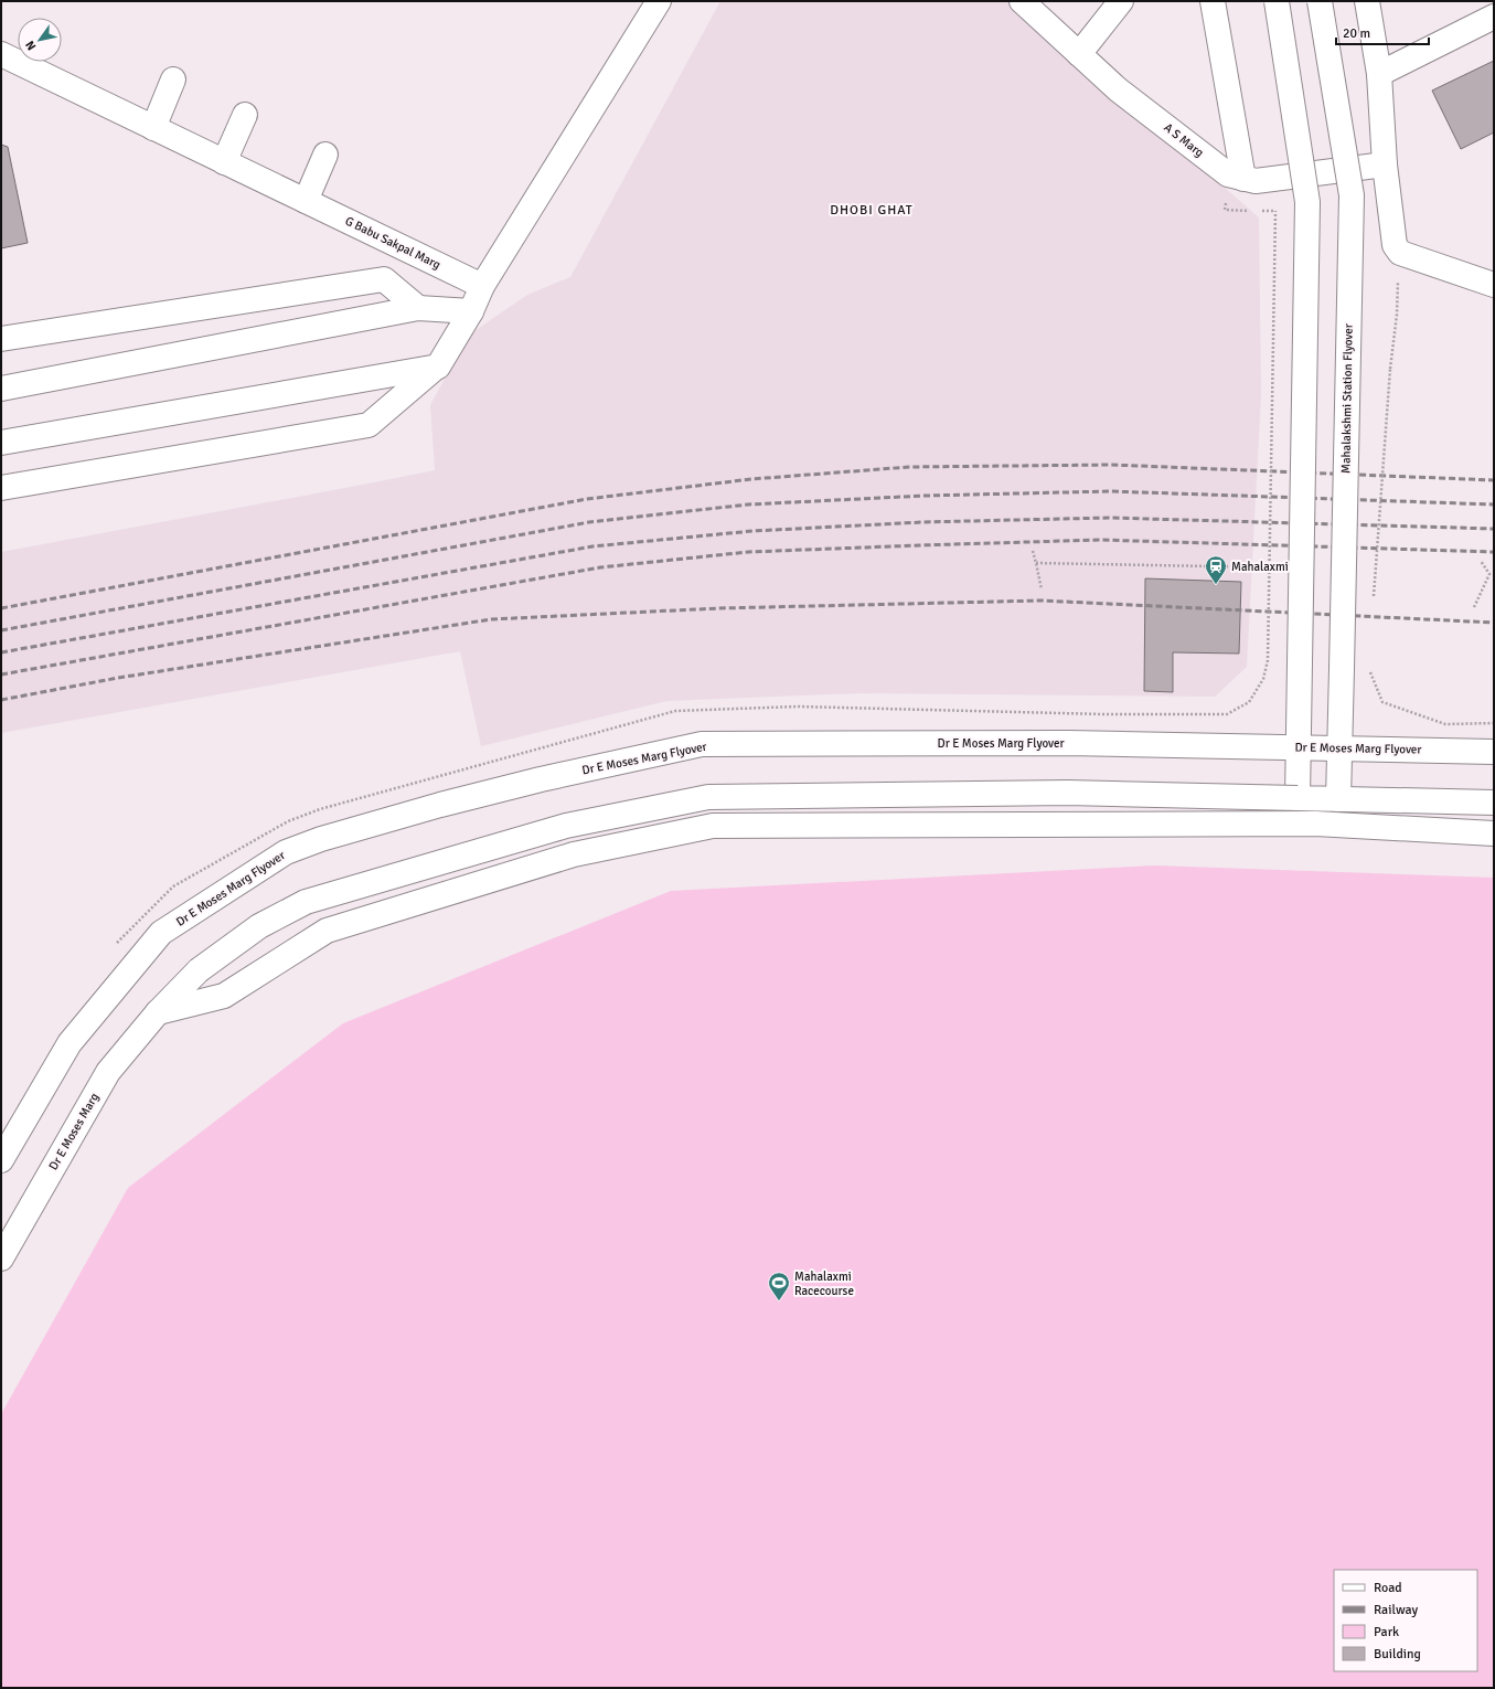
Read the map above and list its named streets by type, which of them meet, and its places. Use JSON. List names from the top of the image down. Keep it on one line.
{"streets":{"main road":["A S Marg","G Babu Sakpal Marg","Mahalakshmi Station Flyover","Dr E Moses Marg Flyover","Dr E Moses Marg"]},"crossings":[["Mahalakshmi Station Flyover","Dr E Moses Marg Flyover"]],"districts":["DHOBI GHAT"],"places":{"station":["Mahalaxmi"],"sports":["Mahalaxmi Racecourse"]},"legend":["Road","Railway","Park","Building"],"scale_bar":"20 m","north":"bottom left"}
